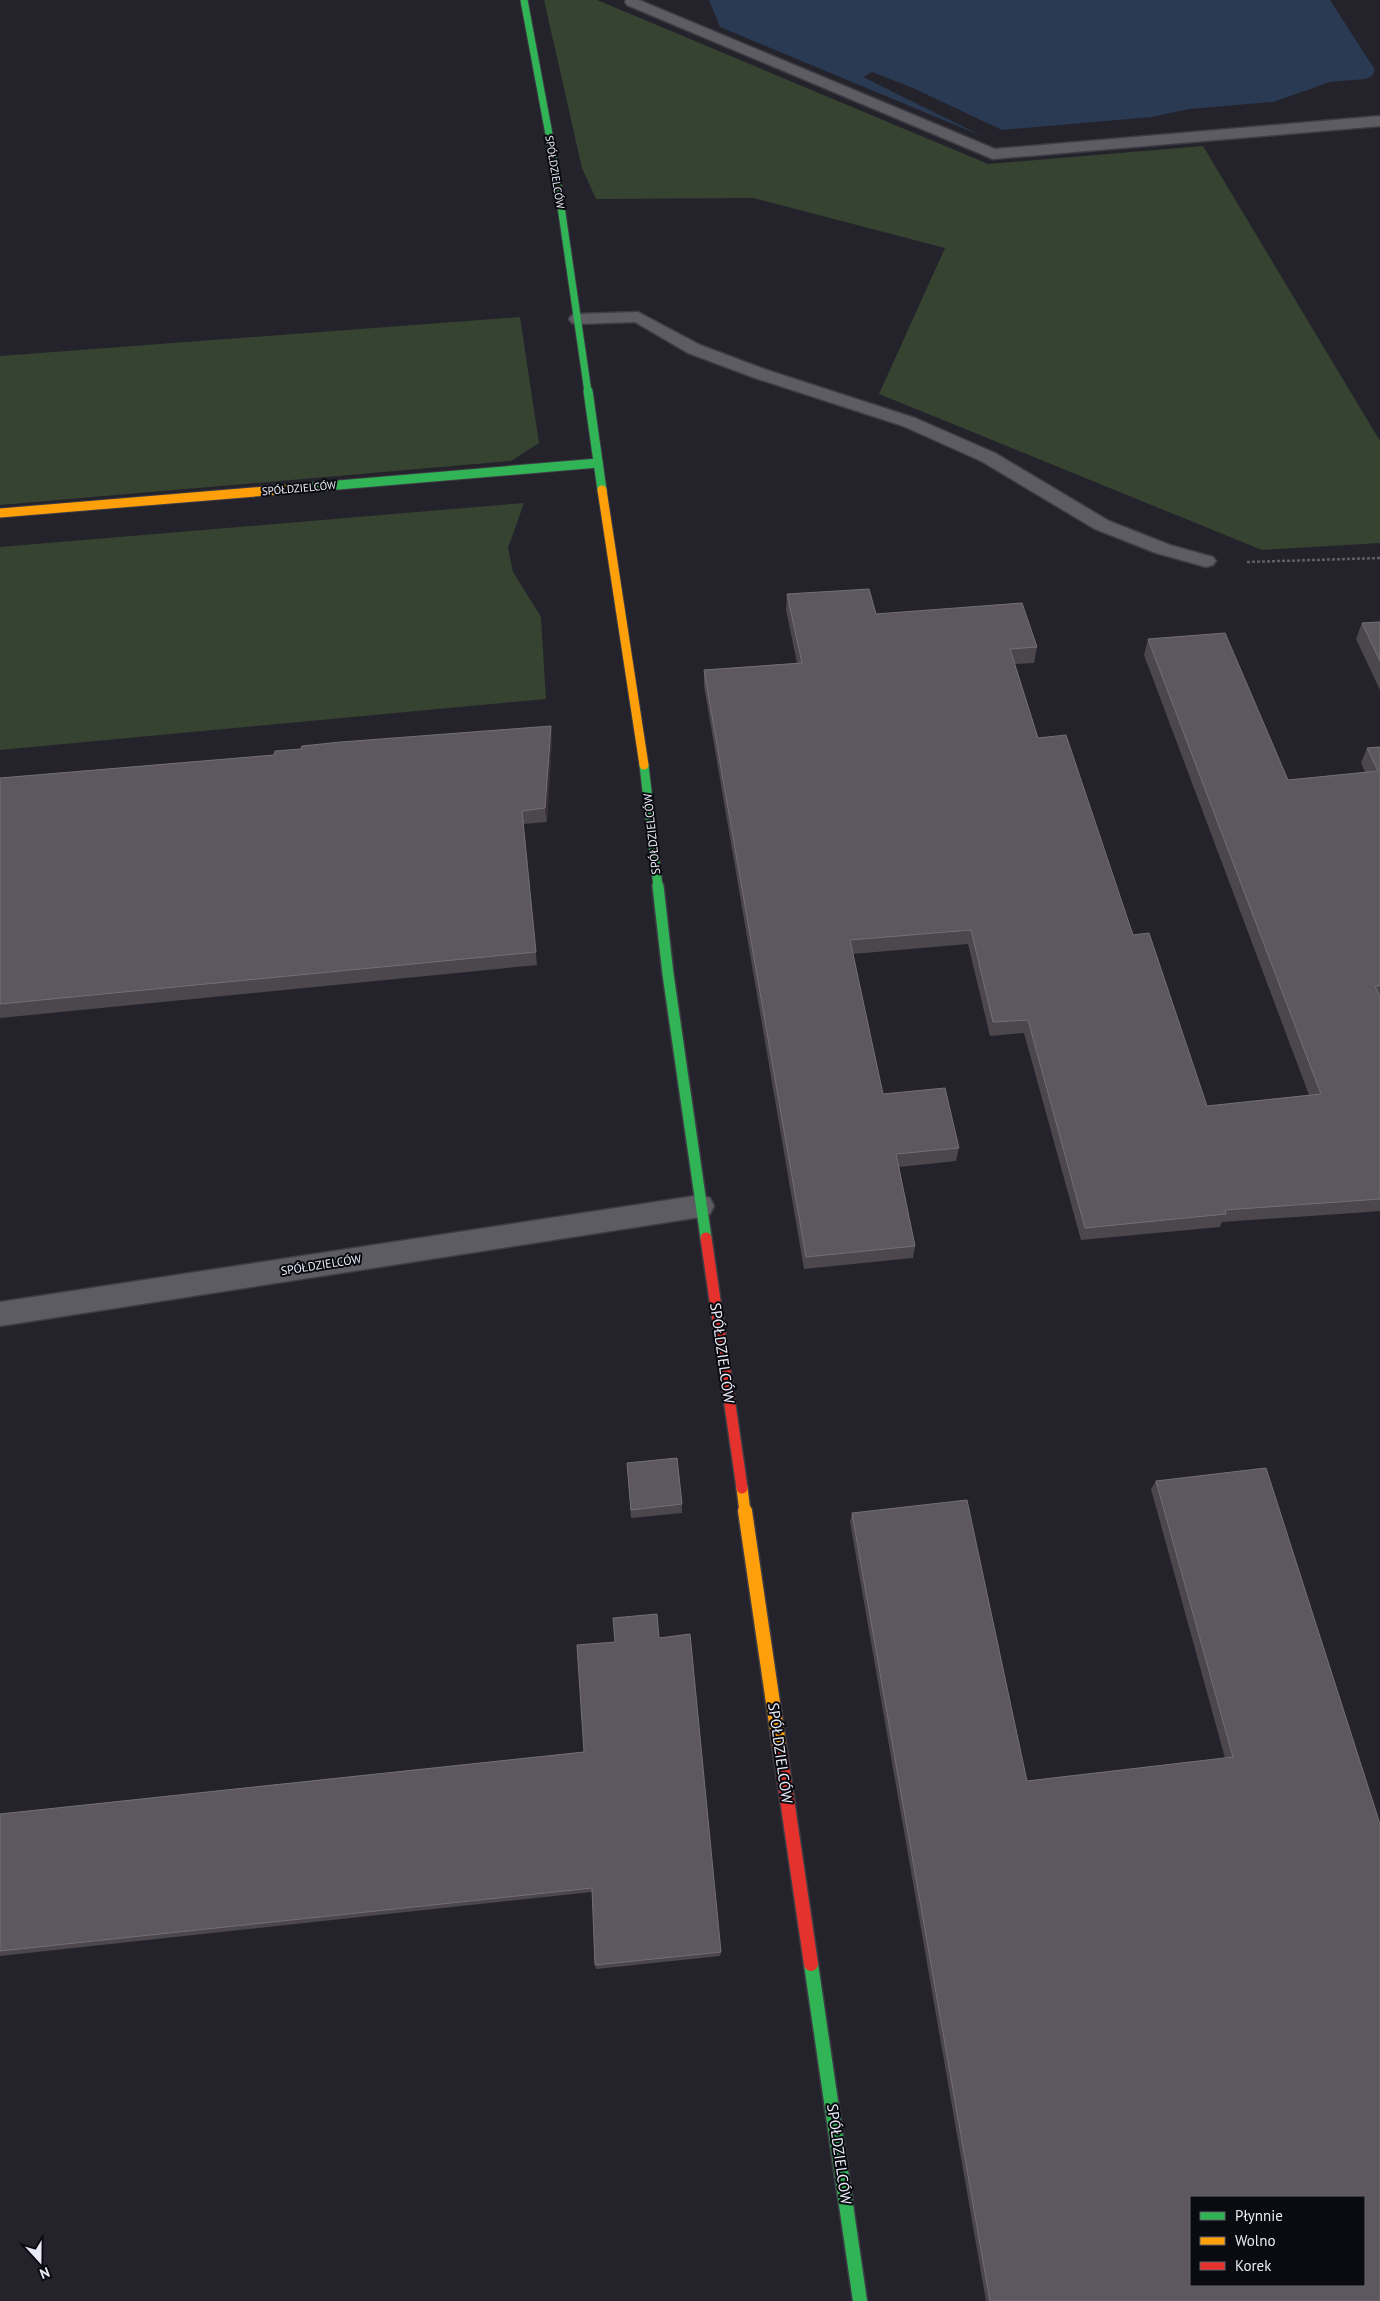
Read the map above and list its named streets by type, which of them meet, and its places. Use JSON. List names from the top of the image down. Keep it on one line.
{"streets":{"street":["SPÓŁDZIELCÓW"]},"legend":["Płynnie","Wolno","Korek"],"north":"bottom"}
